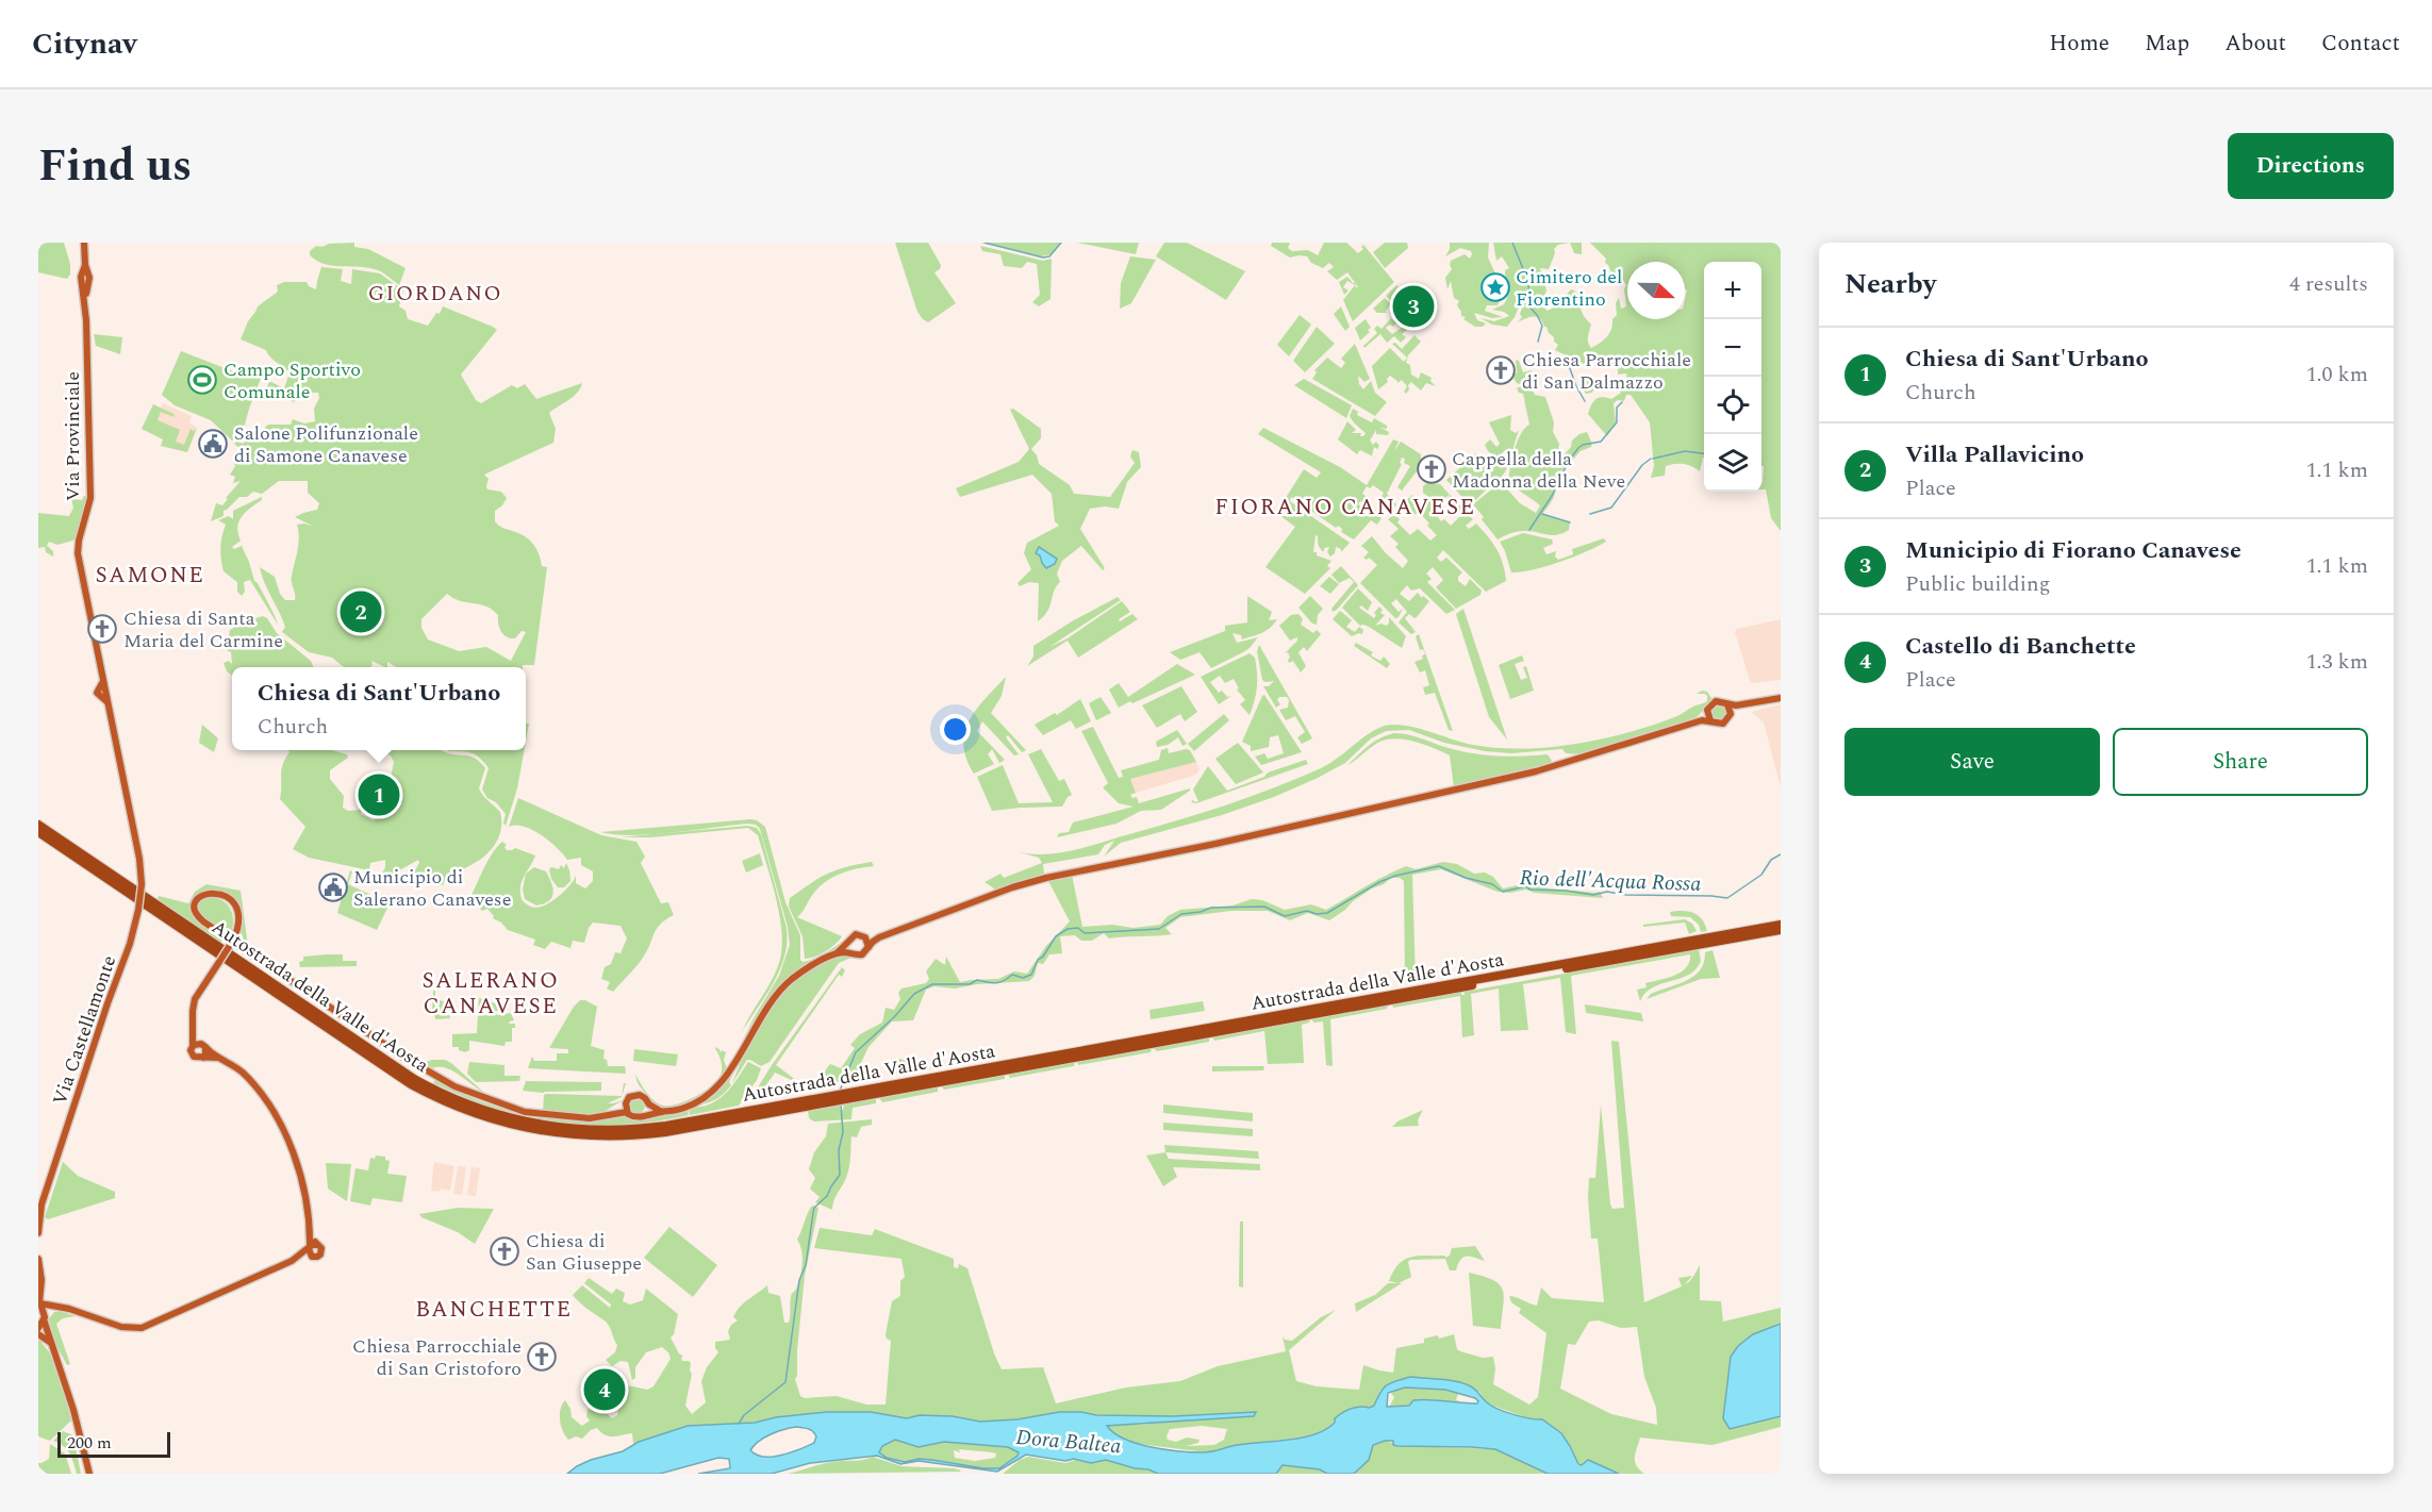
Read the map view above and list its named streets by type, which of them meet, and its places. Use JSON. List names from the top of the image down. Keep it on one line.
{"streets":{"highway":["Autostrada della Valle d'Aosta"],"main road":["Via Provinciale","Via Castellamonte"]},"crossings":[["Via Provinciale","Via Castellamonte"]],"districts":["GIORDANO","FIORANO CANAVESE","SAMONE","SALERANO CANAVESE","BANCHETTE"],"water":["Rio dell'Acqua Rossa","Dora Baltea"],"places":{"place":["Cimitero del Fiorentino"],"church":["Chiesa Parrocchiale di San Dalmazzo","Cappella della Madonna della Neve","Chiesa di Santa Maria del Carmine","Chiesa di San Giuseppe","Chiesa Parrocchiale di San Cristoforo"],"sports":["Campo Sportivo Comunale"],"public building":["Salone Polifunzionale di Samone Canavese","Municipio di Salerano Canavese"]},"scale_bar":"200 m","north":"right","page":{"header":"Citynav","nav":["Home","Map","About","Contact"],"title":"Find us","buttons":["Directions",["Save","Share"]],"heading":["Nearby","4 results"],"map_buttons":["+","−"],"pins":["3","2","1","4"],"list":[{"mark":"1","name":"Chiesa di Sant'Urbano","note":"Church","value":"1.0 km"},{"mark":"2","name":"Villa Pallavicino","note":"Place","value":"1.1 km"},{"mark":"3","name":"Municipio di Fiorano Canavese","note":"Public building","value":"1.1 km"},{"mark":"4","name":"Castello di Banchette","note":"Place","value":"1.3 km"}],"popup":["Chiesa di Sant'Urbano","Church"],"scale":"200 m"}}
